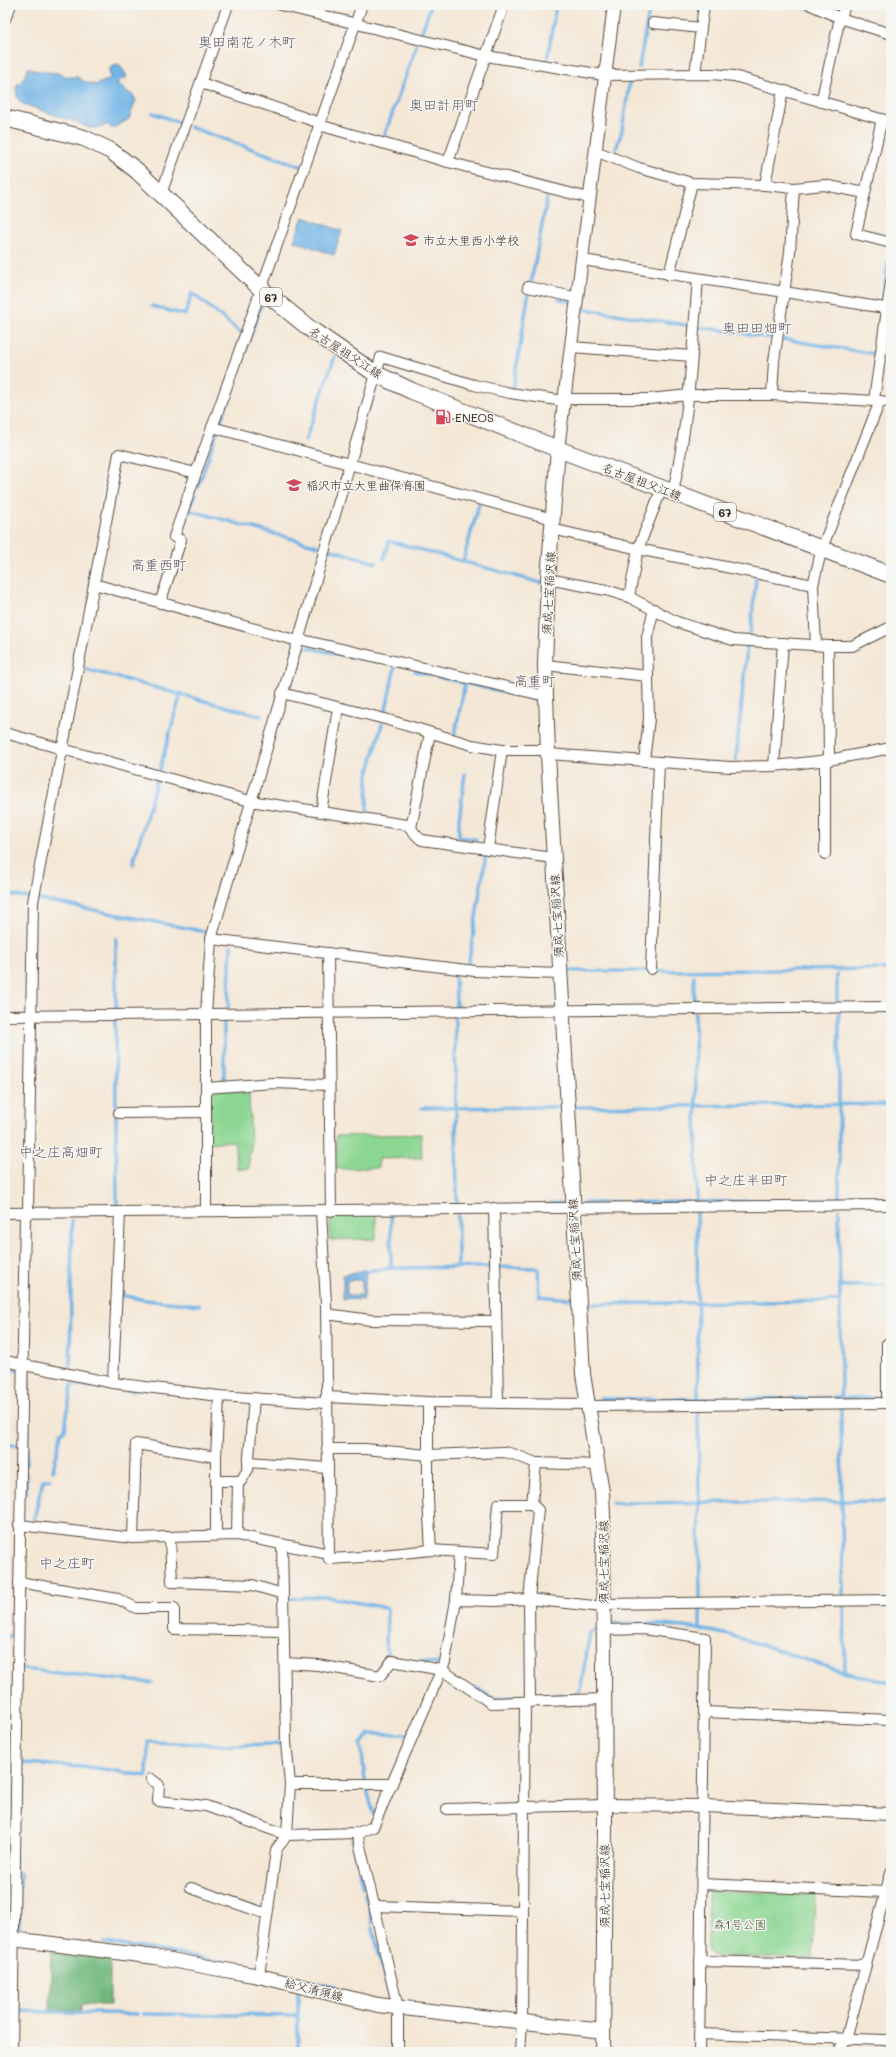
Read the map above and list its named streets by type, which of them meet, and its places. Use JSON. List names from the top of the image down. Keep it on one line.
{"streets":{"main road":["67","名古屋祖父江線","須成七宝稲沢線","給父清須線"]},"crossings":[["名古屋祖父江線","須成七宝稲沢線"],["須成七宝稲沢線","給父清須線"]],"districts":["奥田南花ノ木町","奥田計用町","奥田田畑町","高重西町","高重町","中之庄高畑町","中之庄半田町","中之庄町"],"parks":["森1号公園"],"places":{"school or university":["市立大里西小学校","稲沢市立大里曲保育園"],"fuel station":["ENEOS"]}}
